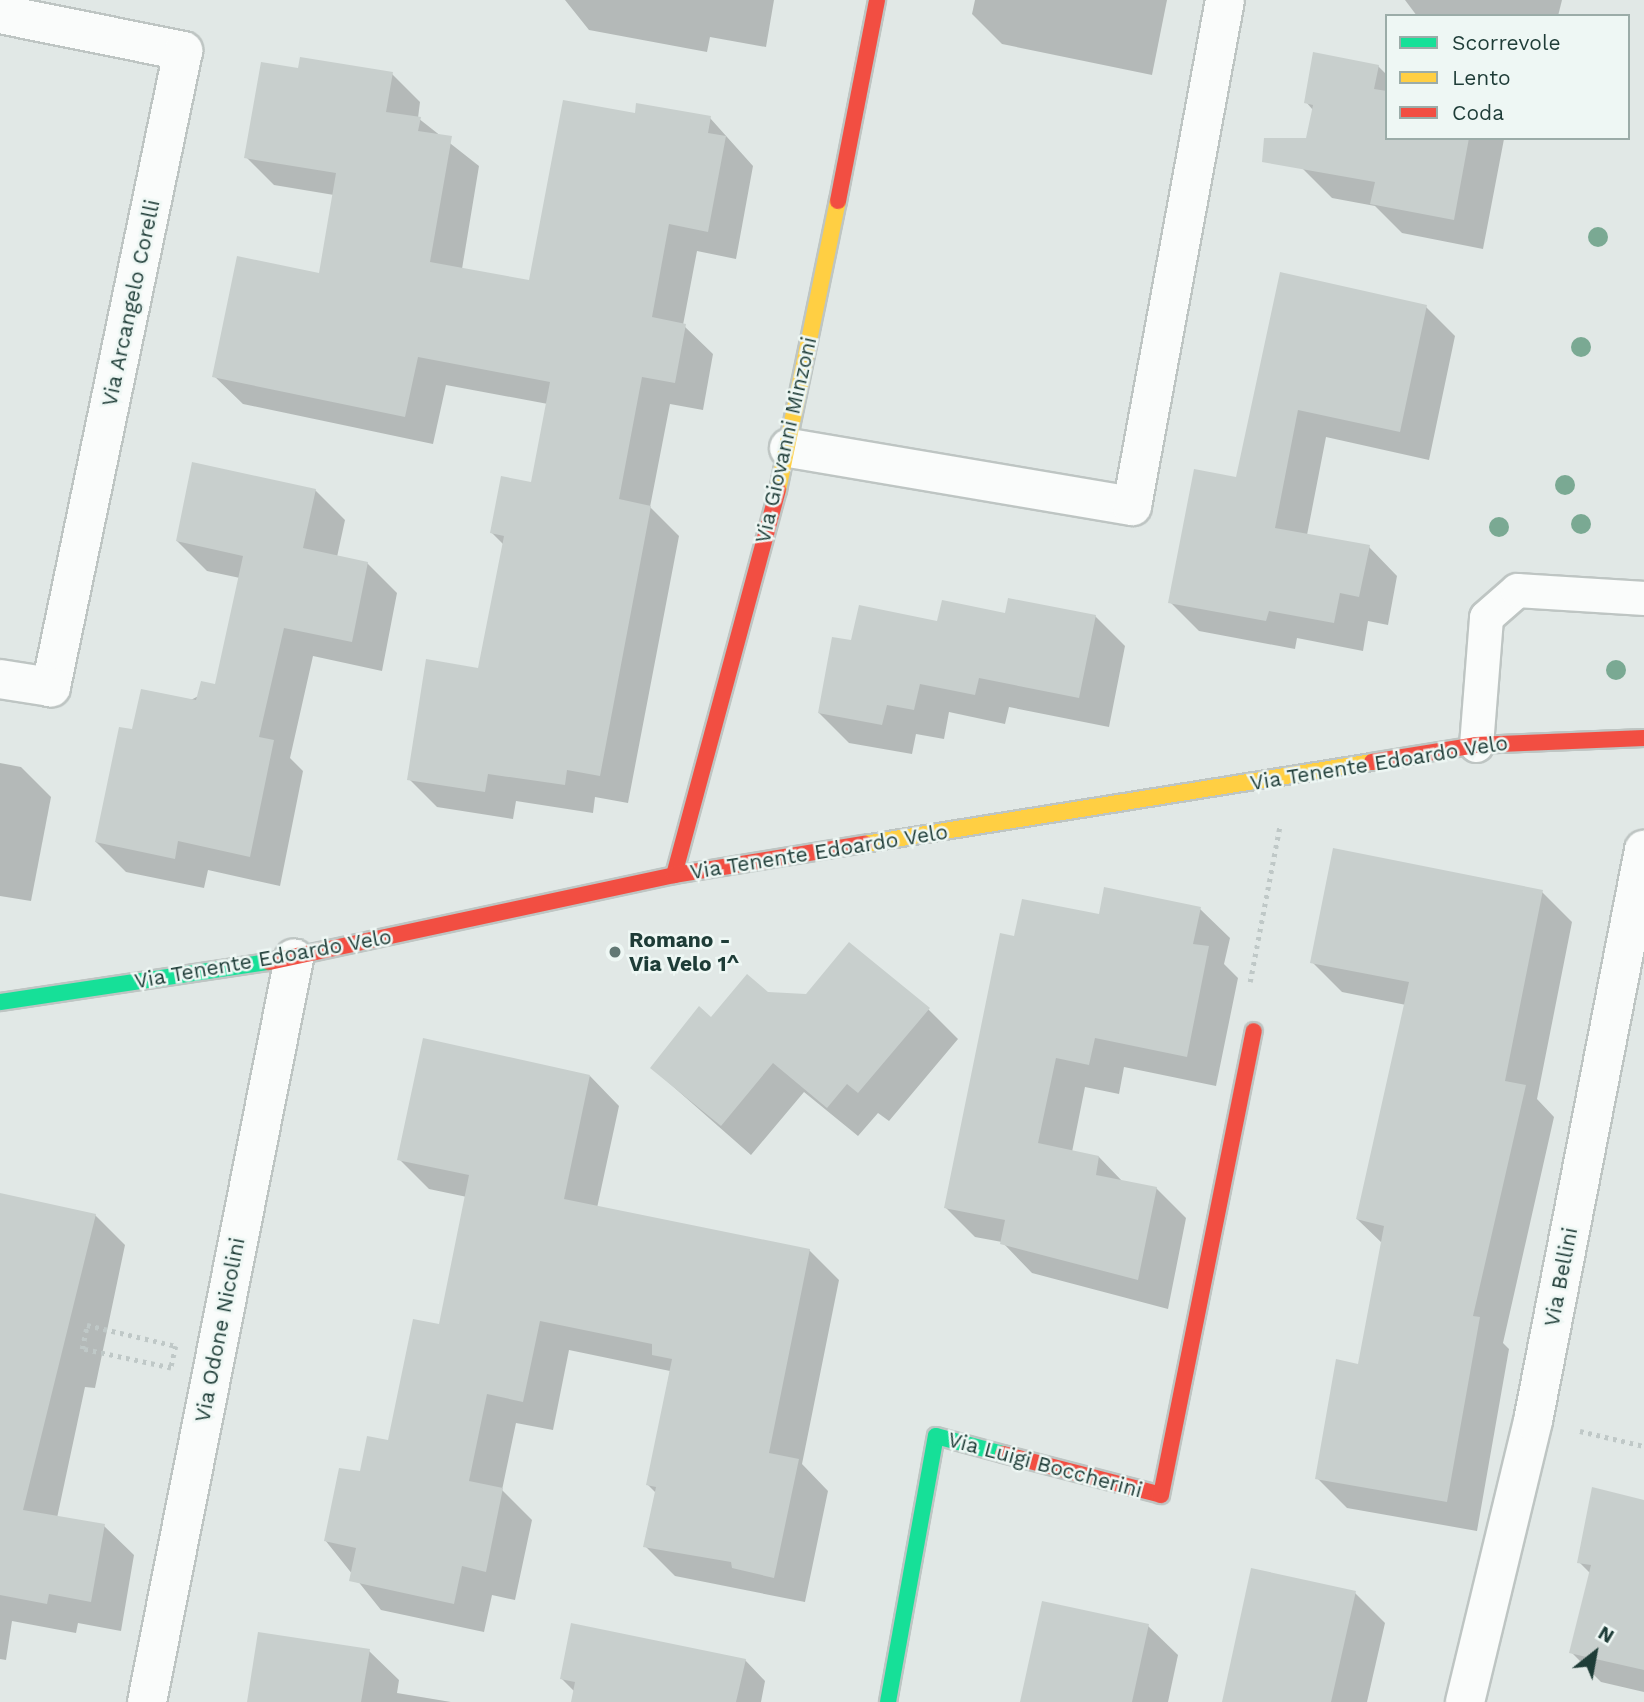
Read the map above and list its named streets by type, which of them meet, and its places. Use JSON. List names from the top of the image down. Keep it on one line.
{"streets":{"street":["Via Arcangelo Corelli","Via Giovanni Minzoni","Via Tenente Edoardo Velo","Via Bellini","Via Odone Nicolini","Via Luigi Boccherini"]},"crossings":[["Via Giovanni Minzoni","Via Tenente Edoardo Velo"],["Via Tenente Edoardo Velo","Via Odone Nicolini"]],"places":["Romano - Via Velo 1^"],"legend":["Scorrevole","Lento","Coda"],"north":"top right"}
